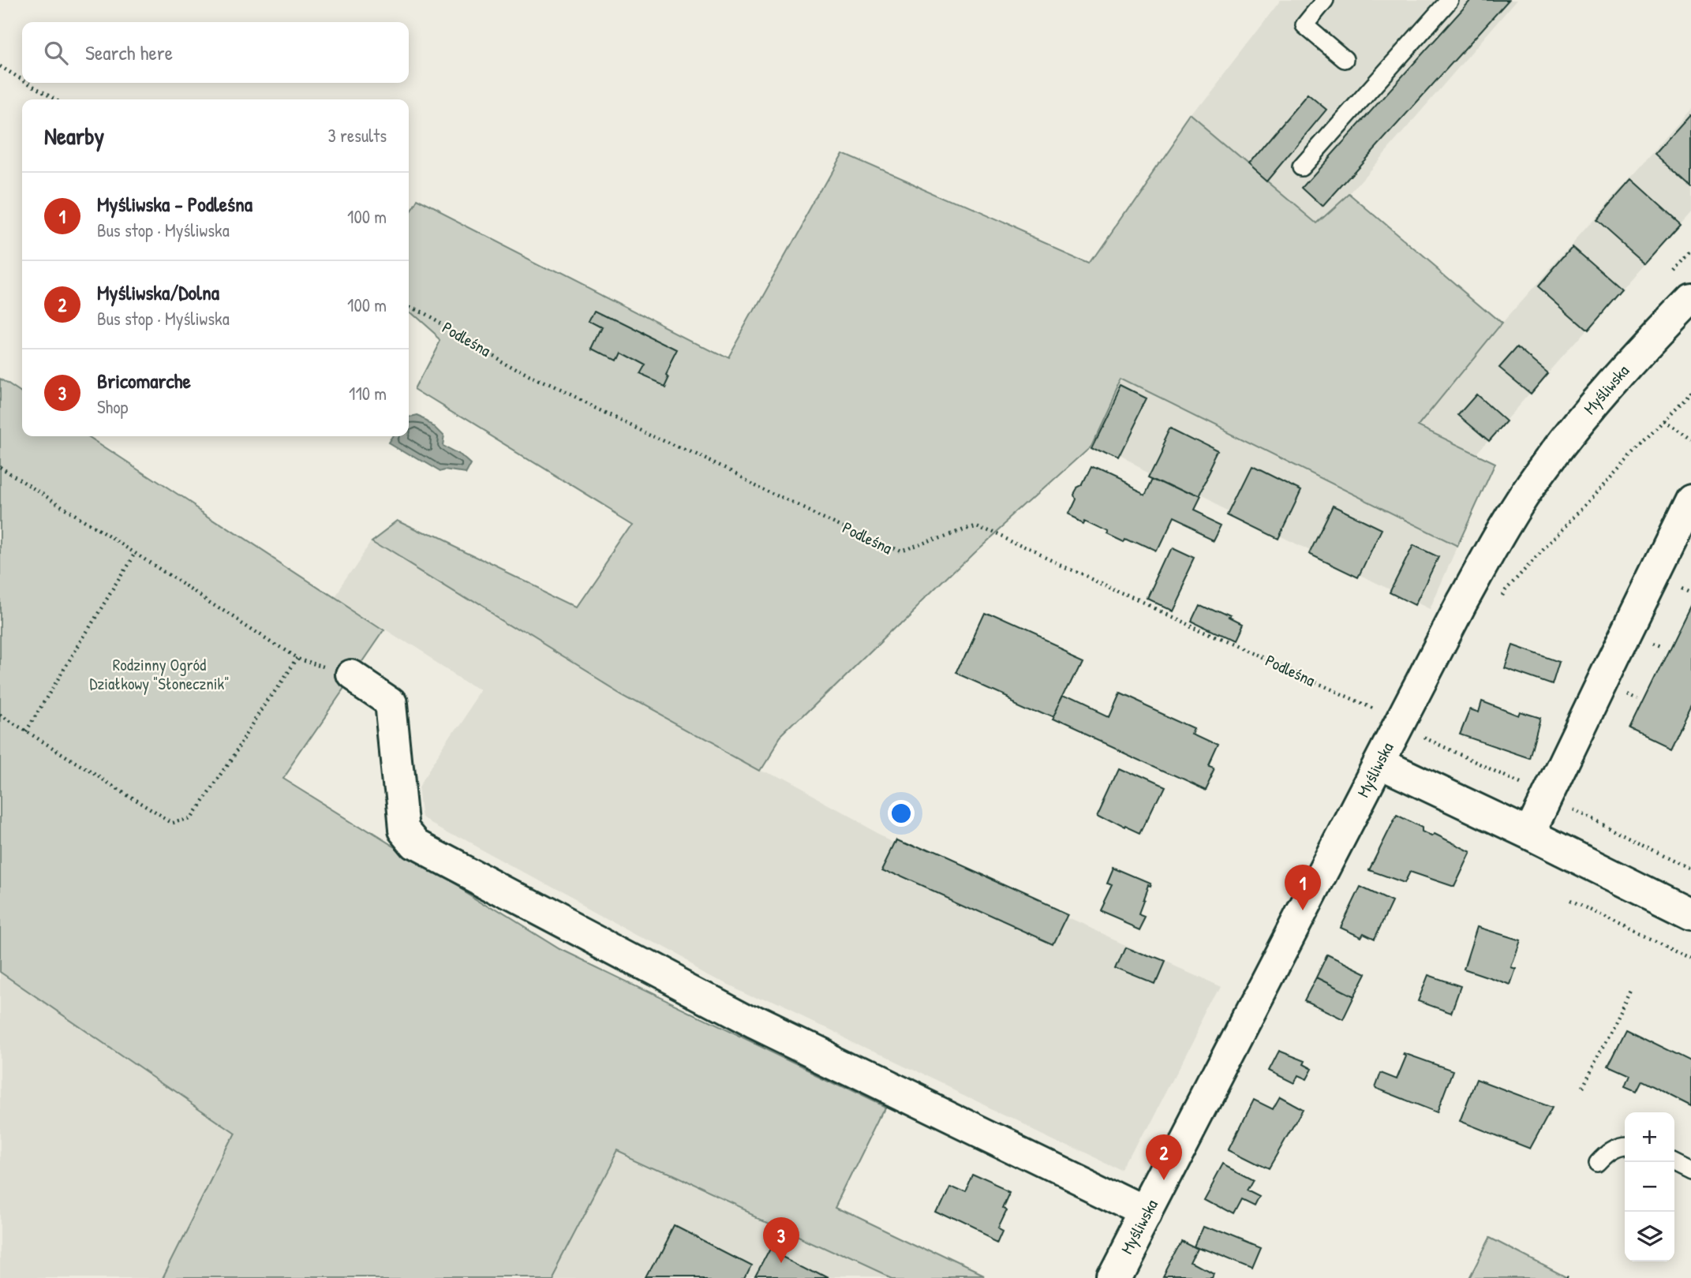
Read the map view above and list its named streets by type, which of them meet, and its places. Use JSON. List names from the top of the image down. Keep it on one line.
{"streets":{"street":["Myśliwska"],"path":["Podleśna"]},"crossings":[["Podleśna","Myśliwska"]],"parks":["Rodzinny Ogród Działkowy \"Słonecznik\""],"page":{"search":"Search here","heading":["Nearby","3 results"],"list":[{"mark":"1","name":"Myśliwska - Podleśna","note":"Bus stop · Myśliwska","value":"100 m"},{"mark":"2","name":"Myśliwska/Dolna","note":"Bus stop · Myśliwska","value":"100 m"},{"mark":"3","name":"Bricomarche","note":"Shop","value":"110 m"}],"pins":["1","2","3"],"map_buttons":["+","−"]}}
